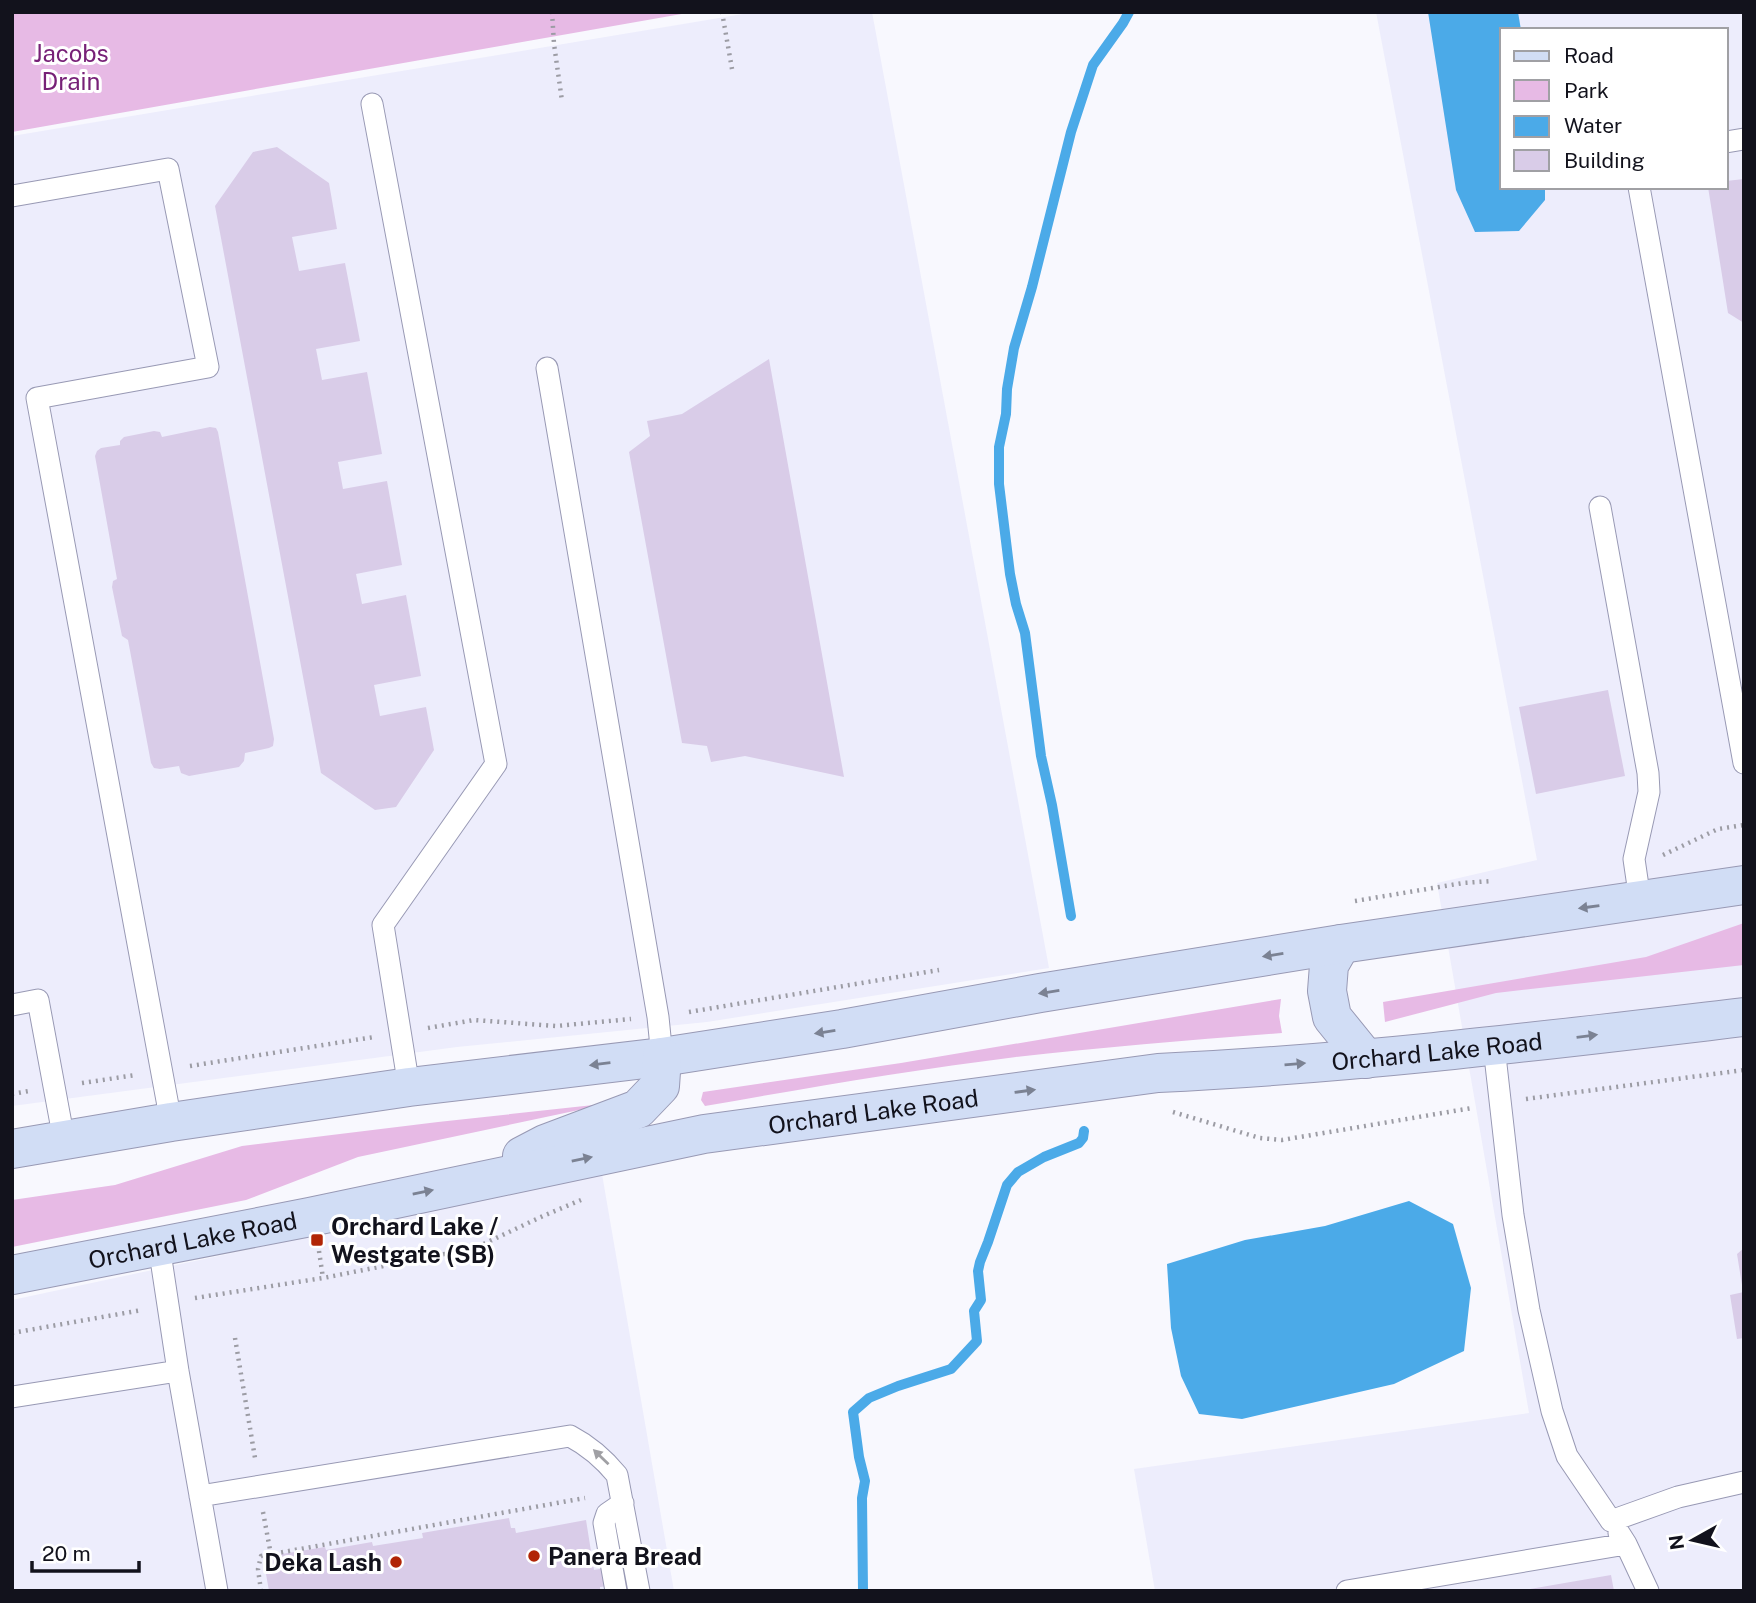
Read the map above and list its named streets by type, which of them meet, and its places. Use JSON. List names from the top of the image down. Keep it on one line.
{"streets":{"main road":["Orchard Lake Road"]},"parks":["Jacobs Drain"],"places":{"transit":["Orchard Lake / Westgate (SB)"],"other":["Panera Bread","Deka Lash"]},"legend":["Road","Park","Water","Building"],"scale_bar":"20 m","north":"left"}
